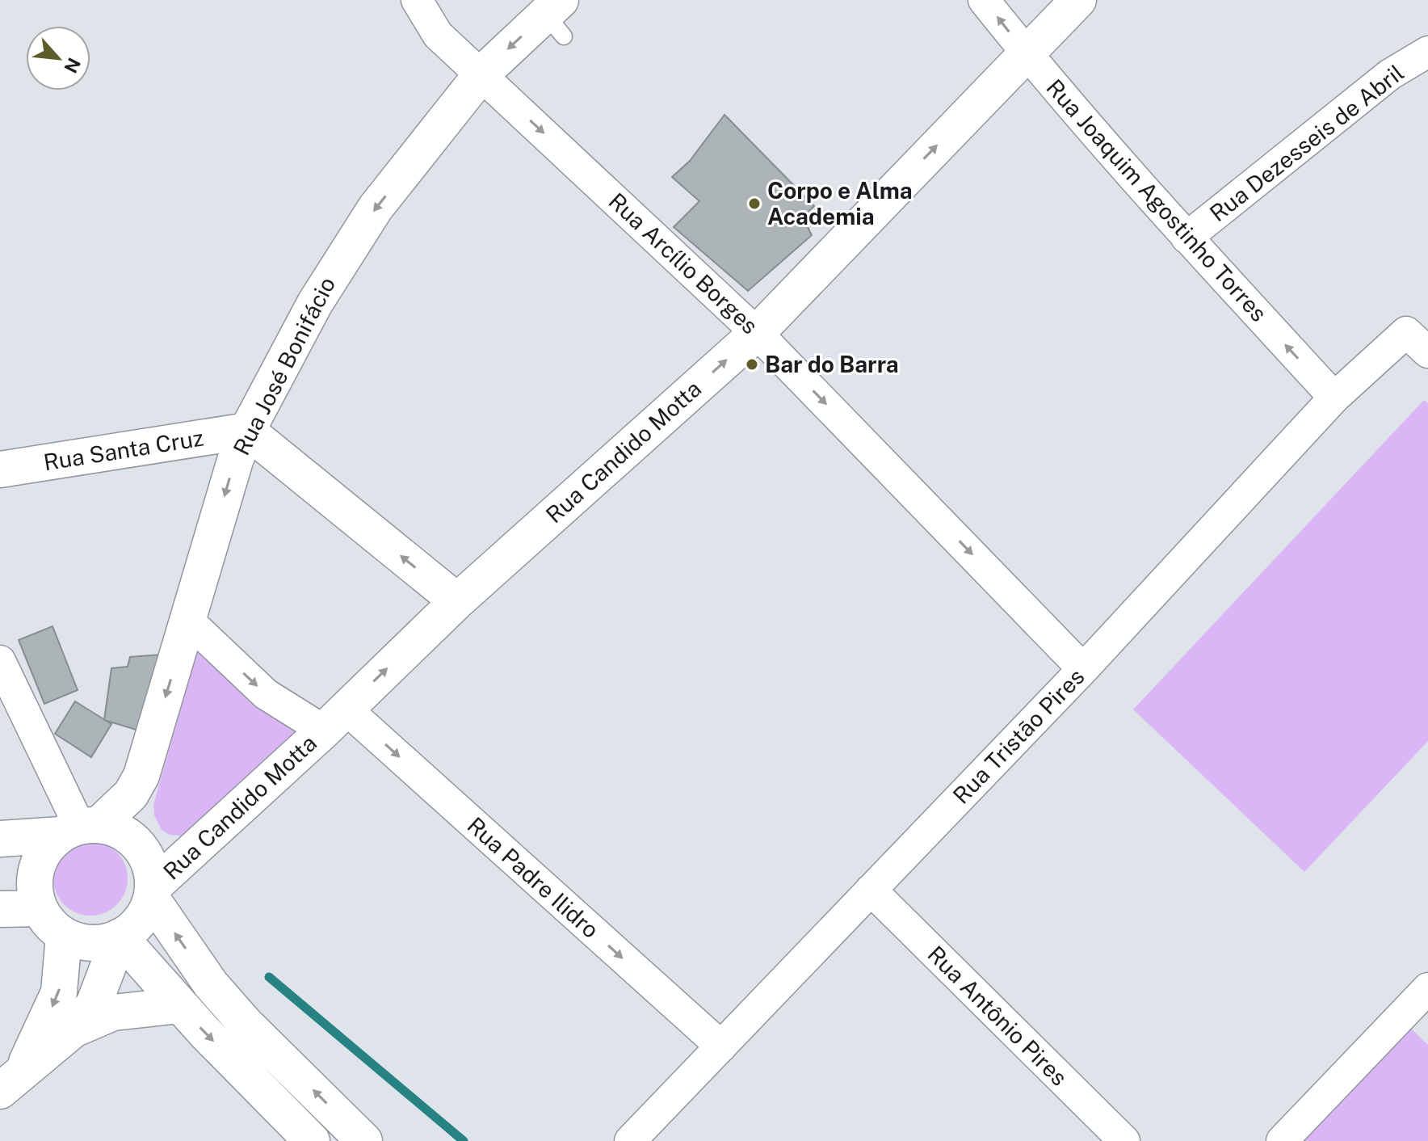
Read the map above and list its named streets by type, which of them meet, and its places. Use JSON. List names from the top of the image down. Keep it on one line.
{"streets":{"street":["Rua Dezesseis de Abril","Rua Joaquim Agostinho Torres","Rua Arcílio Borges","Rua José Bonifácio","Rua Santa Cruz","Rua Candido Motta","Rua Tristão Pires","Rua Padre Ilidro","Rua Antônio Pires"]},"crossings":[["Rua Dezesseis de Abril","Rua Joaquim Agostinho Torres"],["Rua Joaquim Agostinho Torres","Rua Candido Motta"],["Rua Joaquim Agostinho Torres","Rua Tristão Pires"],["Rua Arcílio Borges","Rua José Bonifácio"],["Rua Arcílio Borges","Rua Candido Motta"],["Rua Arcílio Borges","Rua Tristão Pires"],["Rua José Bonifácio","Rua Santa Cruz"],["Rua José Bonifácio","Rua Candido Motta"],["Rua José Bonifácio","Rua Padre Ilidro"],["Rua Candido Motta","Rua Padre Ilidro"],["Rua Tristão Pires","Rua Padre Ilidro"],["Rua Tristão Pires","Rua Antônio Pires"]],"one_way":["Rua Joaquim Agostinho Torres","Rua Arcílio Borges","Rua José Bonifácio","Rua Candido Motta"],"places":["Corpo e Alma Academia","Bar do Barra"],"north":"bottom right"}
